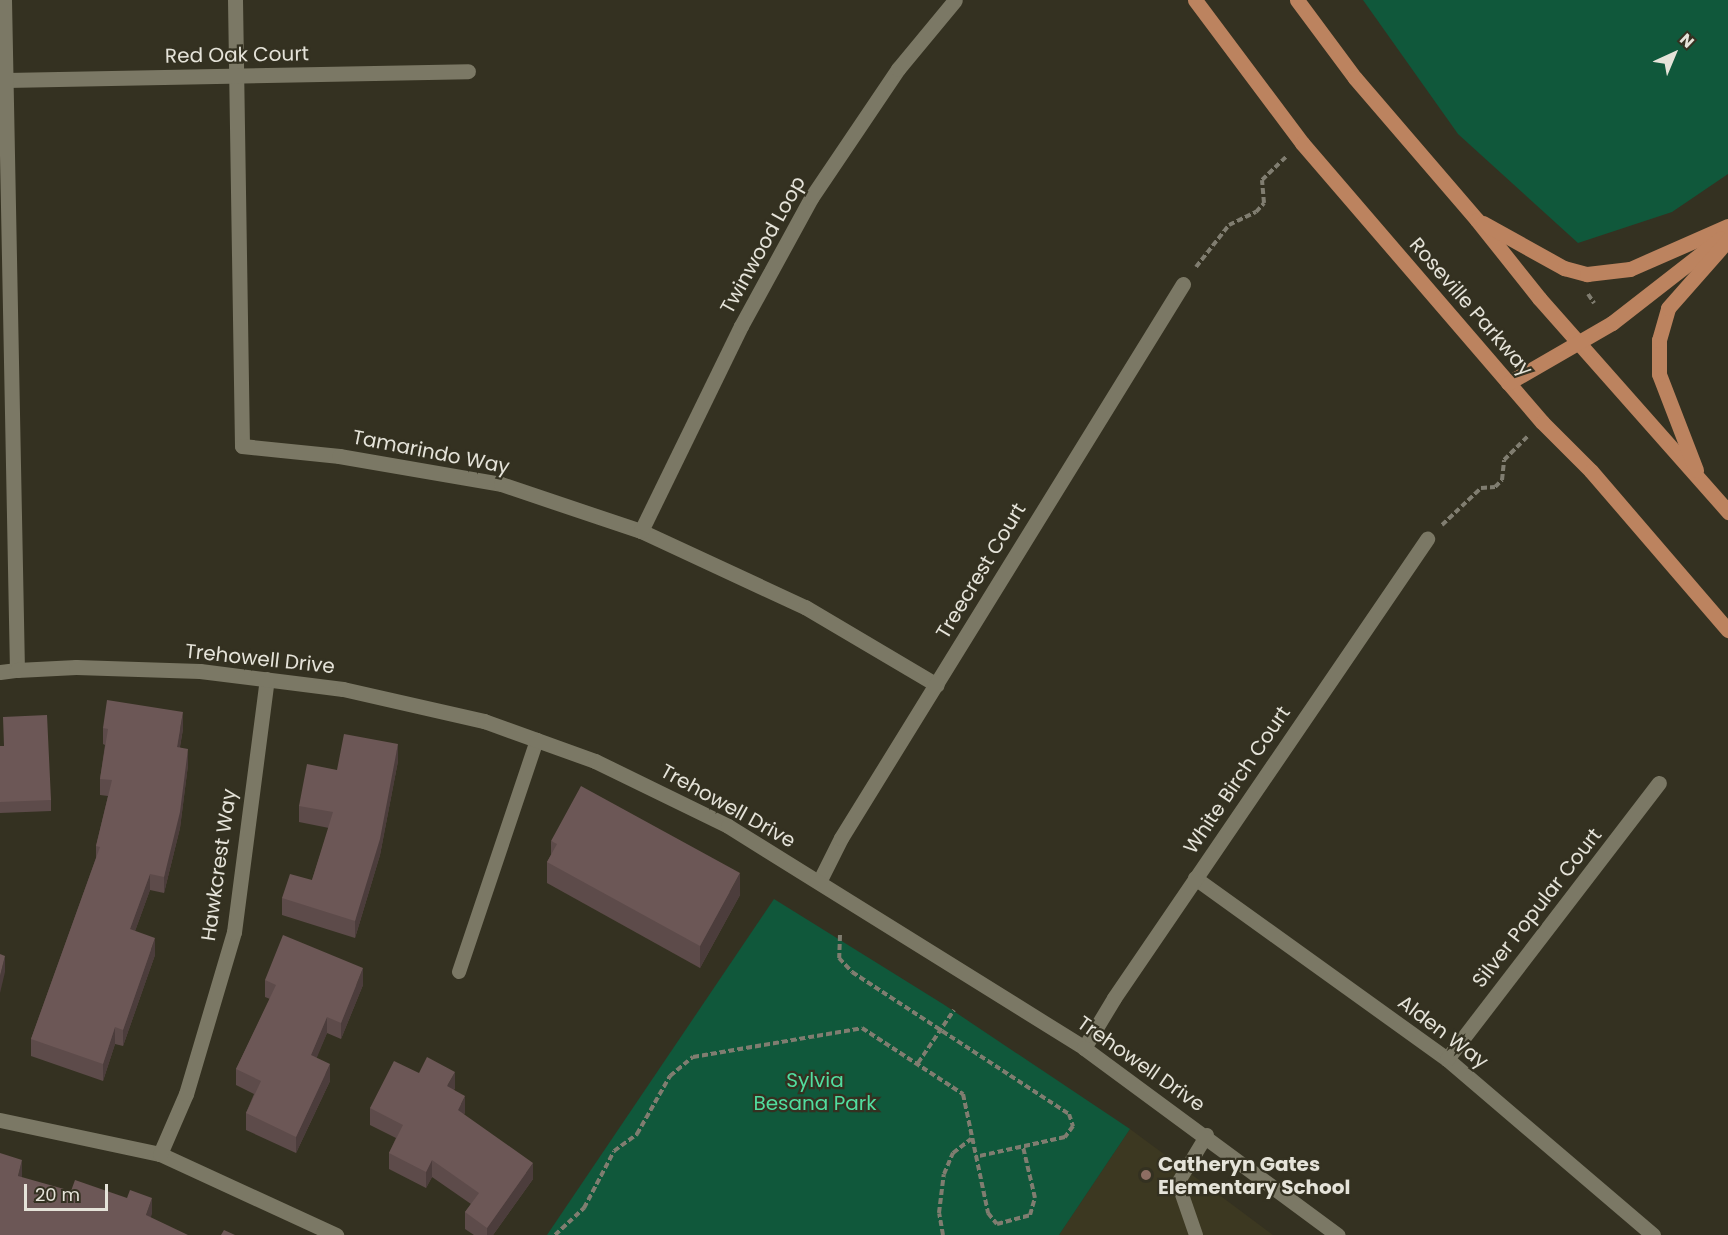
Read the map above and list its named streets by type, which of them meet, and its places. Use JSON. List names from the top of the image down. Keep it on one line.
{"streets":{"main road":["Roseville Parkway"],"street":["Red Oak Court","Twinwood Loop","Tamarindo Way","Treecrest Court","Trehowell Drive","White Birch Court","Hawkcrest Way","Silver Popular Court","Alden Way"]},"crossings":[["Red Oak Court","Tamarindo Way"],["Twinwood Loop","Tamarindo Way"],["Tamarindo Way","Treecrest Court"],["Treecrest Court","Trehowell Drive"],["Trehowell Drive","White Birch Court"],["Trehowell Drive","Hawkcrest Way"],["White Birch Court","Alden Way"],["Silver Popular Court","Alden Way"]],"parks":["Sylvia Besana Park"],"places":["Catheryn Gates Elementary School"],"scale_bar":"20 m","north":"top right"}
